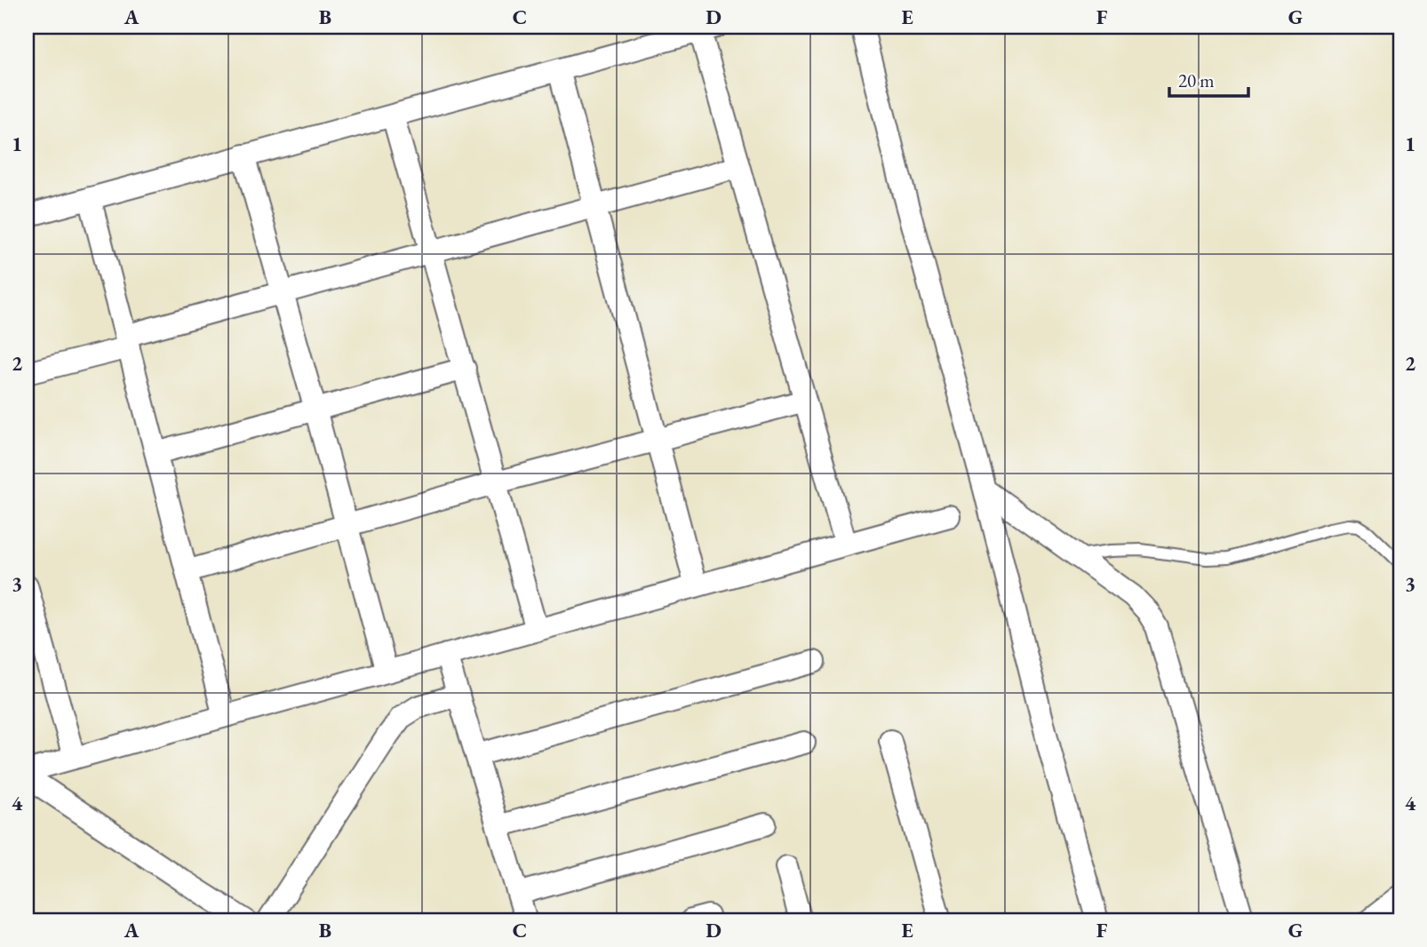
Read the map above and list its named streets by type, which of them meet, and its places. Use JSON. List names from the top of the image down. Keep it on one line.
{"scale_bar":"20 m","grid":{"columns":["A","B","C","D","E","F","G"],"rows":["1","2","3","4"]}}
